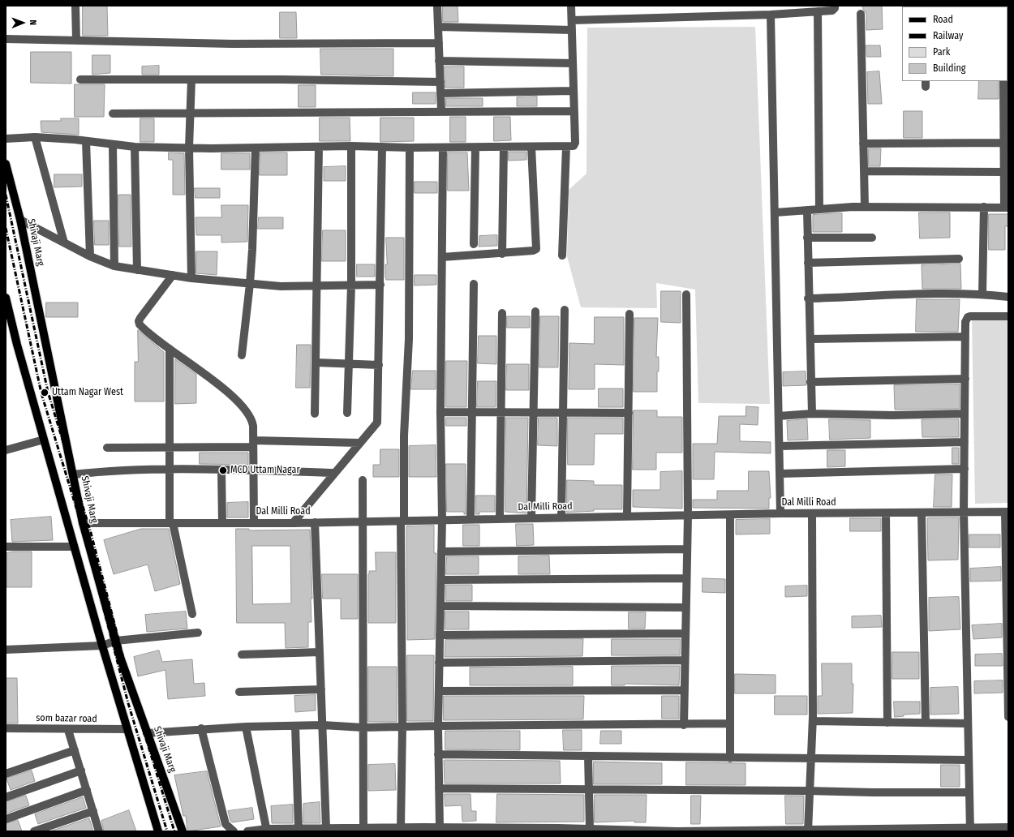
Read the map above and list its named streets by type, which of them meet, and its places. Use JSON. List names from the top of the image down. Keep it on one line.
{"streets":{"main road":["Shivaji Marg"],"street":["Dal Milli Road","som bazar road"]},"crossings":[["Shivaji Marg","Dal Milli Road"]],"places":["Uttam Nagar West","MCD Uttam Nagar"],"legend":["Road","Railway","Park","Building"],"north":"right"}
